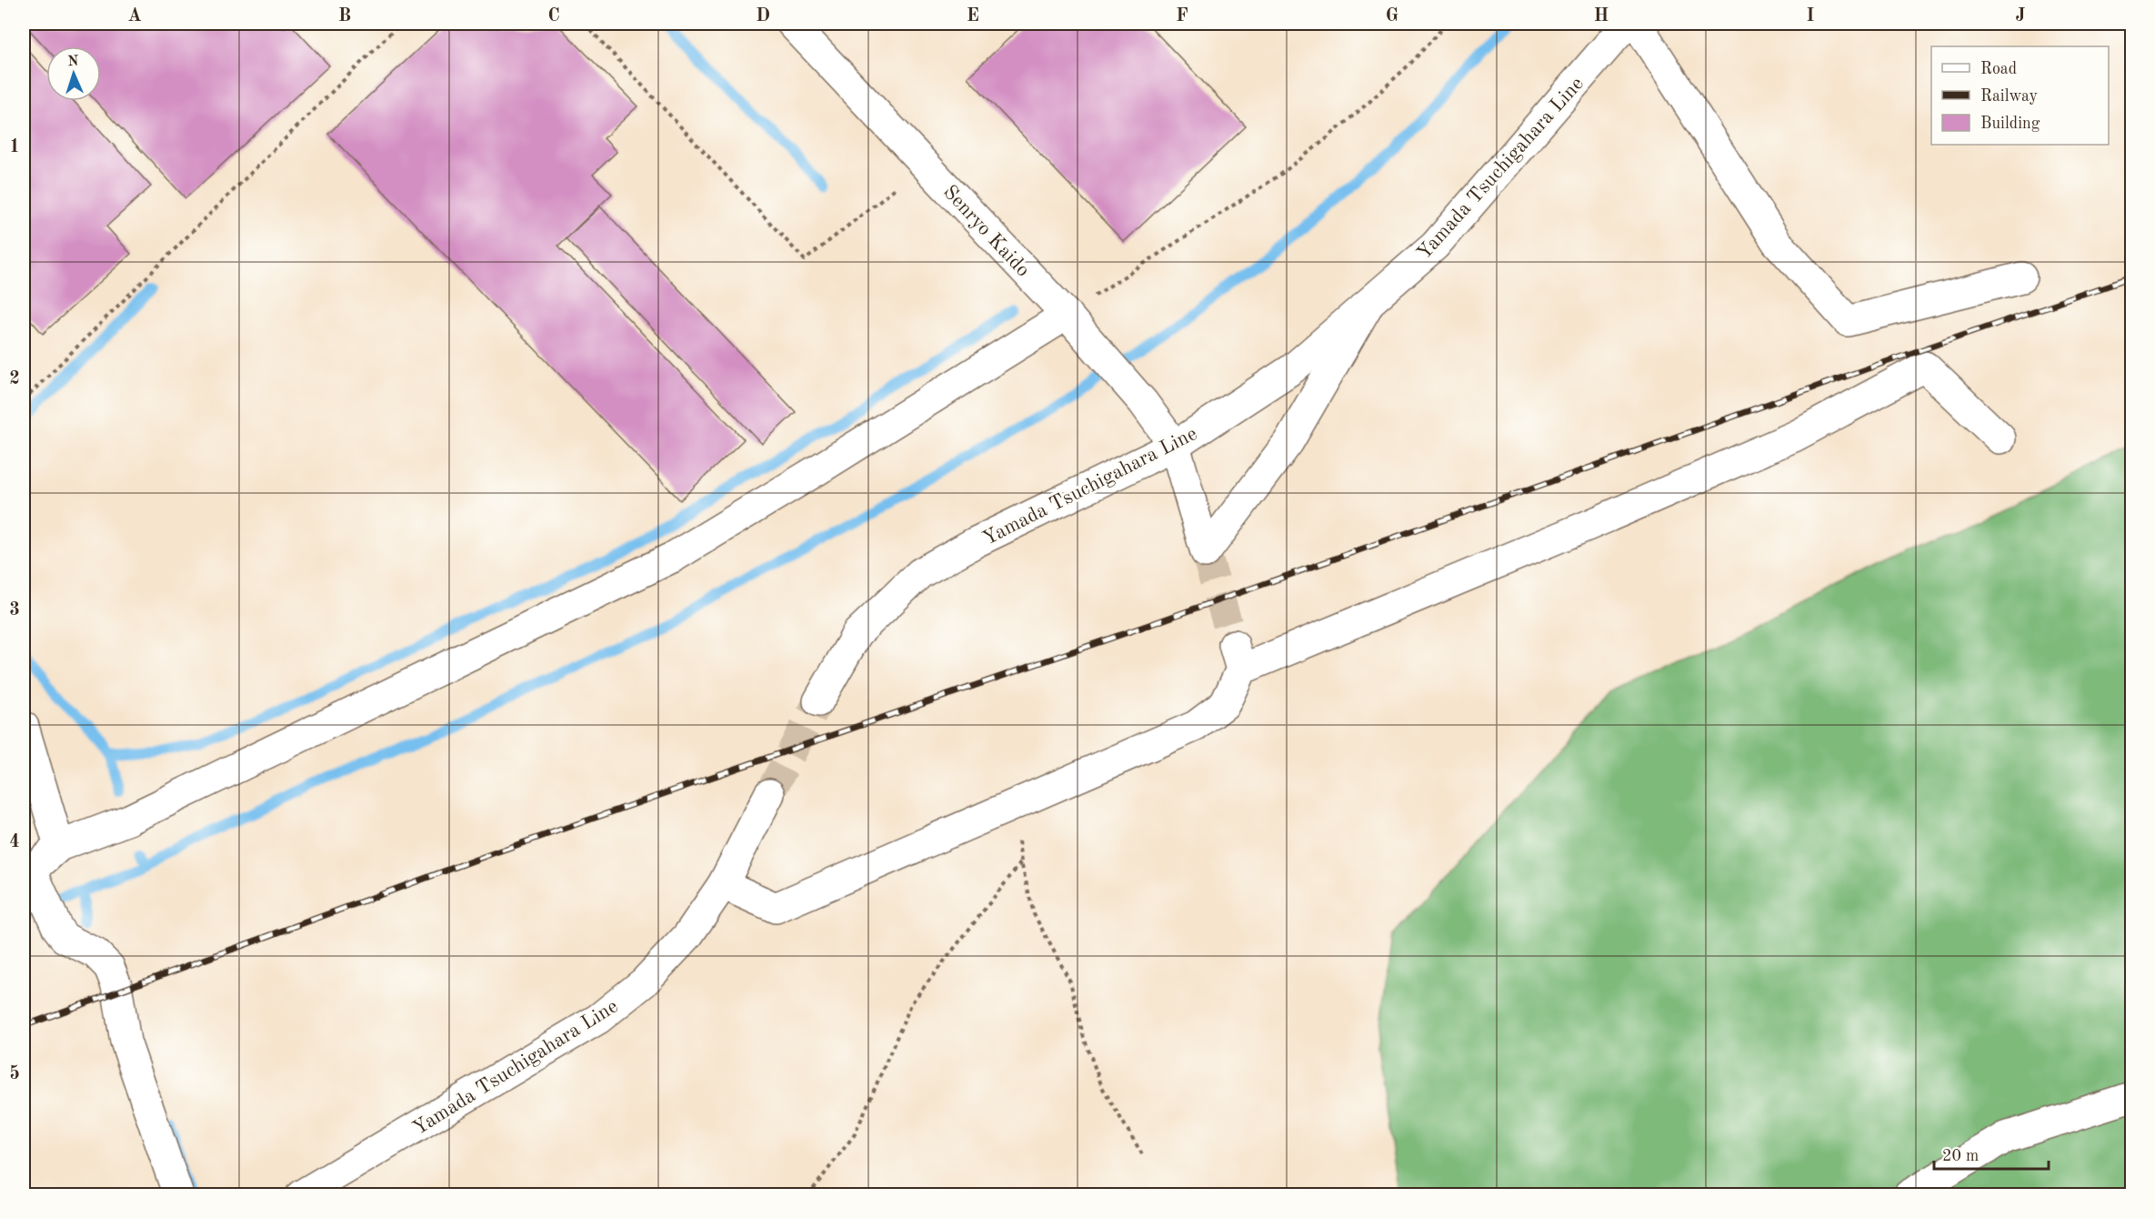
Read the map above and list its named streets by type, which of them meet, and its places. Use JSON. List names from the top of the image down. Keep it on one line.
{"streets":{"street":["Yamada Tsuchigahara Line","Senryo Kaido"]},"crossings":[["Yamada Tsuchigahara Line","Senryo Kaido"]],"legend":["Road","Railway","Building"],"scale_bar":"20 m","north":"top","grid":{"columns":["A","B","C","D","E","F","G","H","I","J"],"rows":["1","2","3","4","5"]}}
